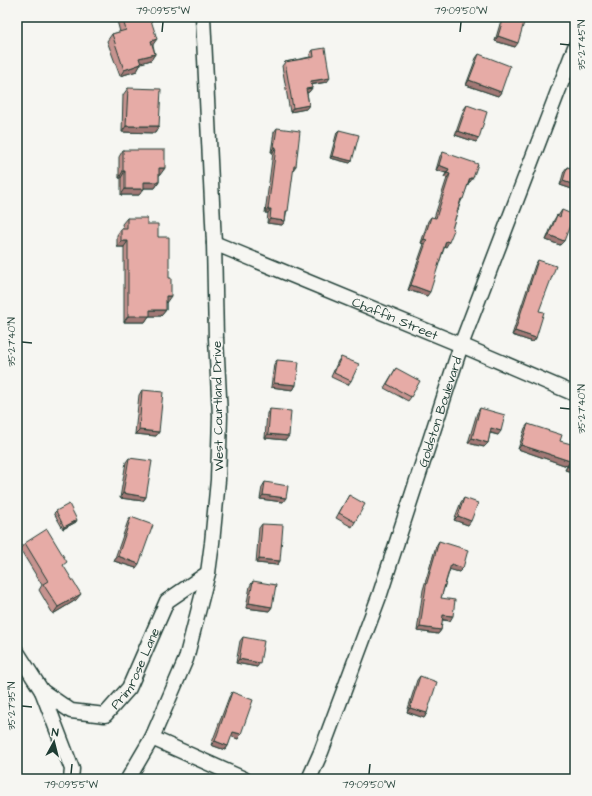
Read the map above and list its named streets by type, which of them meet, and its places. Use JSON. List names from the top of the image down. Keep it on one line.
{"streets":{"street":["Chaffin Street","West Courtland Drive","Goldston Boulevard","Primrose Lane"]},"crossings":[["Chaffin Street","West Courtland Drive"],["Chaffin Street","Goldston Boulevard"],["West Courtland Drive","Primrose Lane"]],"north":"top","coordinates":["79°09'55\"W","79°09'50\"W","35°27'45\"N","35°27'40\"N","35°27'35\"N"]}
